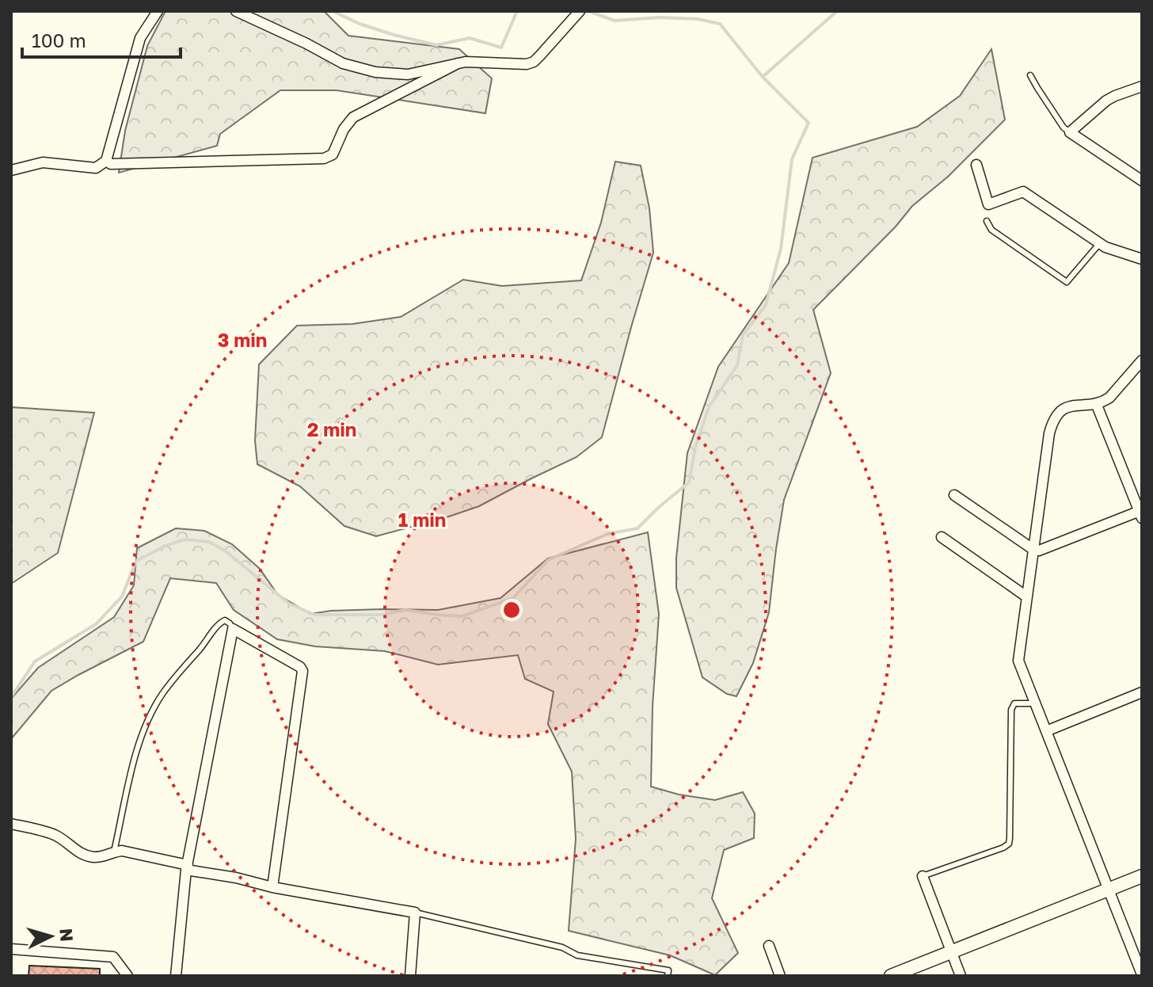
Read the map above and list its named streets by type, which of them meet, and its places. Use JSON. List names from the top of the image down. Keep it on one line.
{"scale_bar":"100 m","north":"right","rings":["3 min","2 min","1 min"]}
